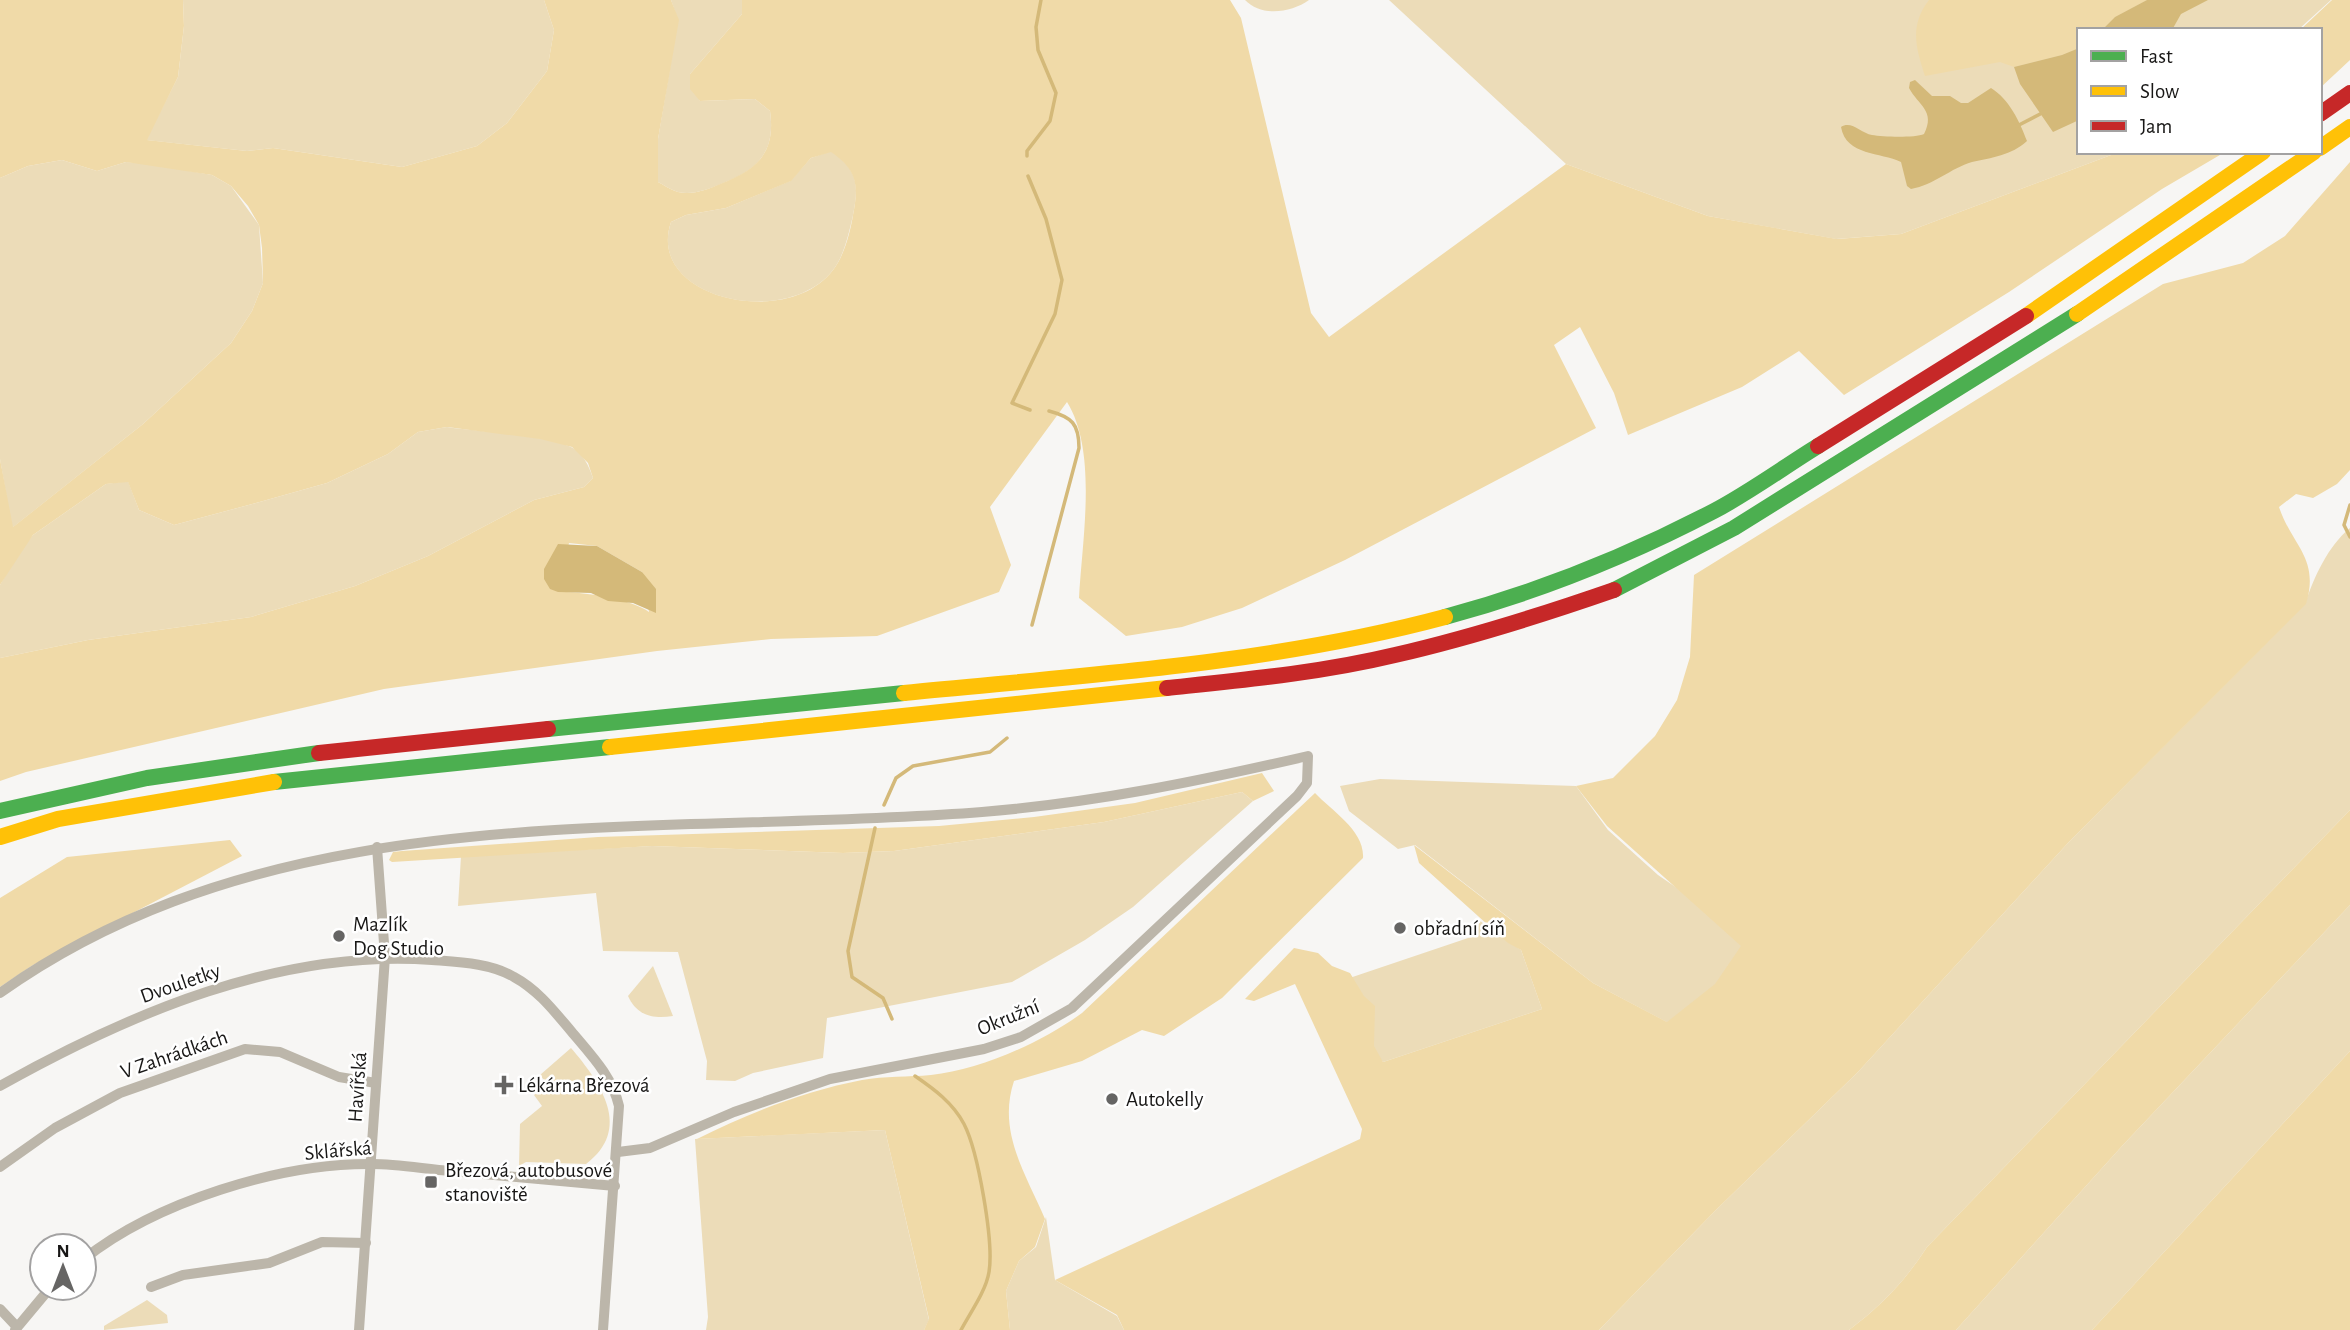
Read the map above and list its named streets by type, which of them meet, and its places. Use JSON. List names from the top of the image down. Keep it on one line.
{"streets":{"street":["Dvouletky","Okružní","V Zahrádkách","Havířská","Sklářská"]},"crossings":[["Dvouletky","Havířská"],["Okružní","Havířská"],["V Zahrádkách","Havířská"],["Havířská","Sklářská"]],"places":{"other":["obřadní síň","Mazlík Dog Studio","Autokelly"],"health":["Lékárna Březová"],"transit":["Březová, autobusové stanoviště"]},"legend":["Fast","Slow","Jam"],"north":"top"}
